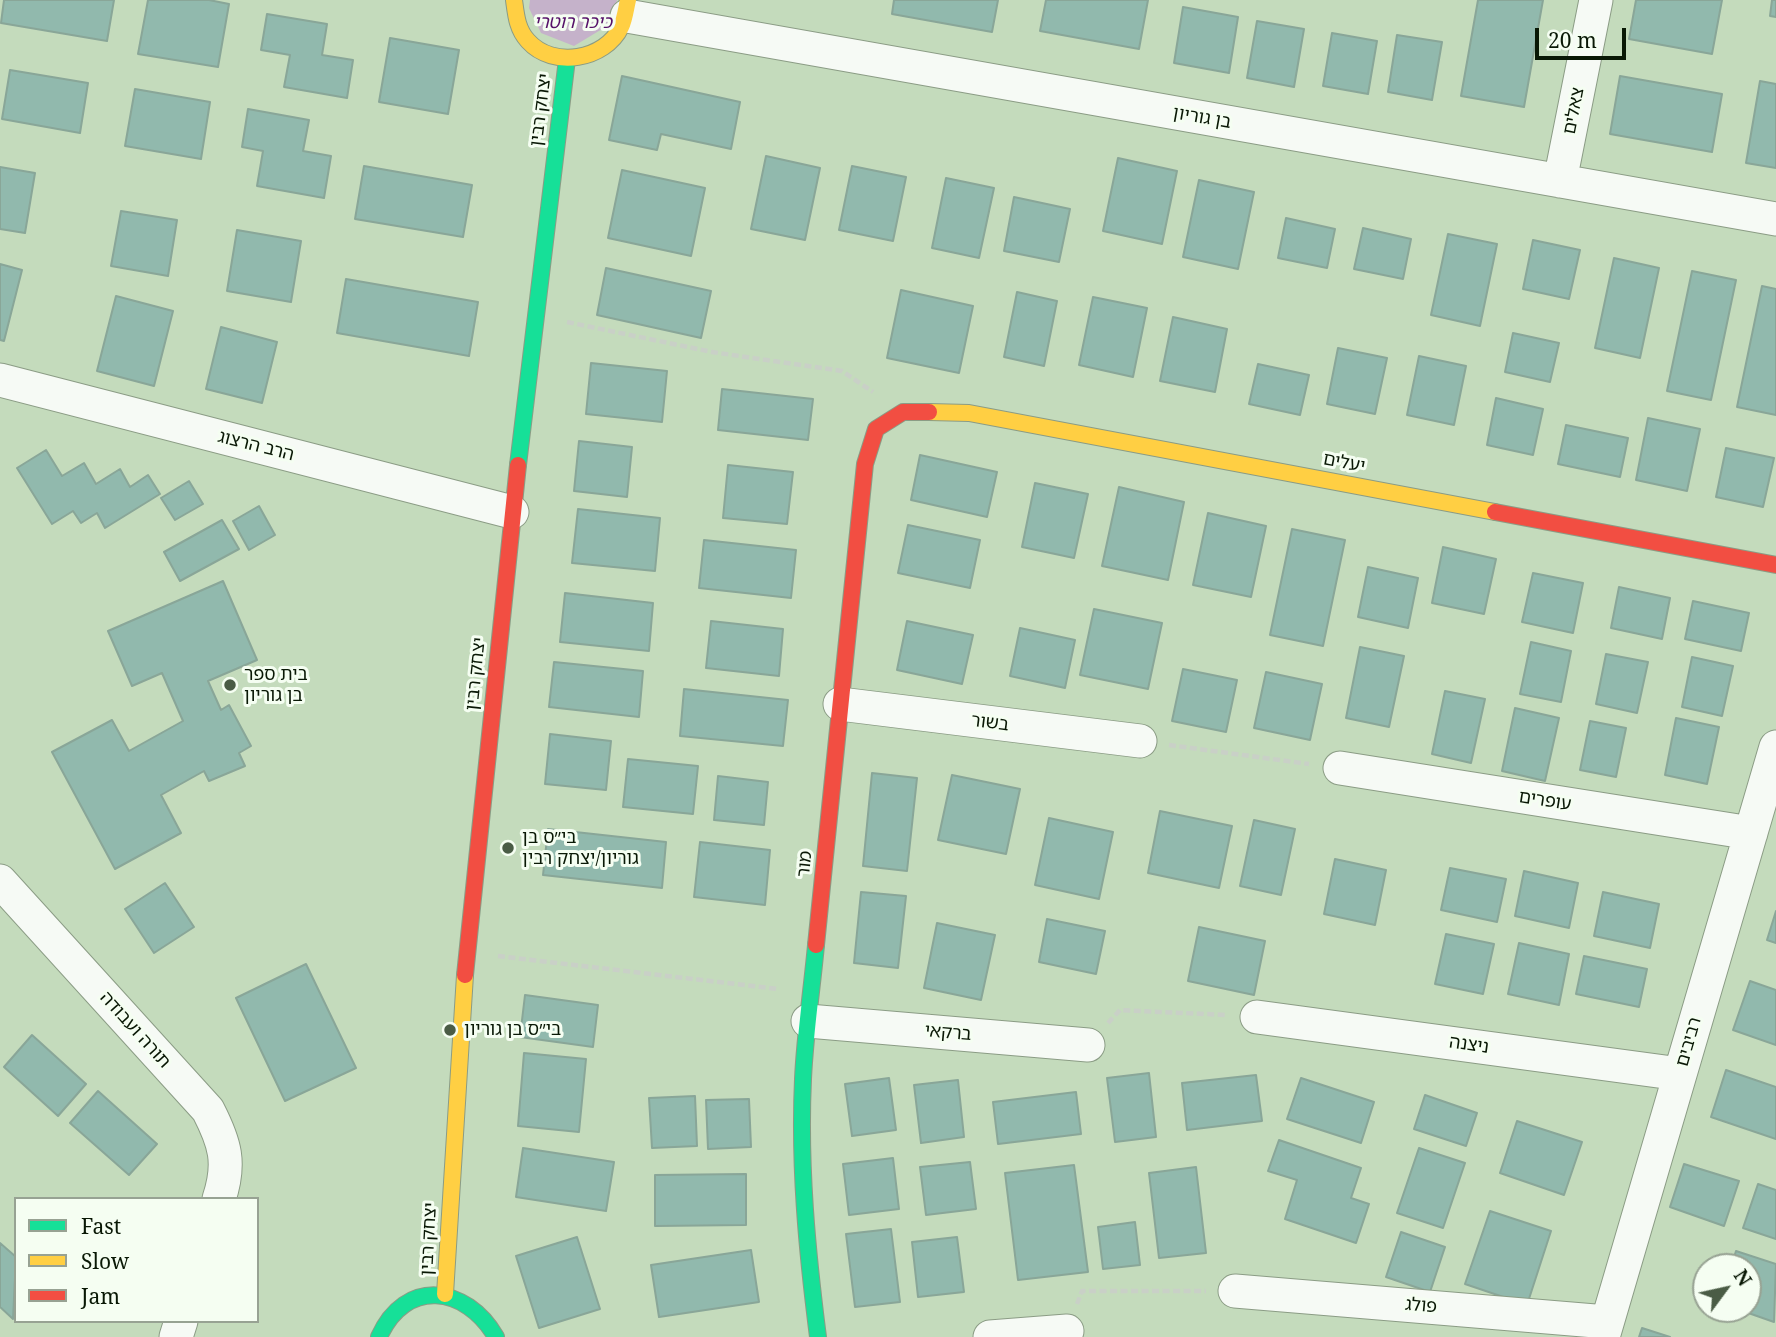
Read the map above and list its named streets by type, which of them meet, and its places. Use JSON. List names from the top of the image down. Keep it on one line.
{"streets":{"street":["יצחק רבין","צאלים","בן גוריון","הרב הרצוג","יעלים","בשור","עופרים","מור","תורה ועבודה","ברקאי","רביבים","ניצנה","פולג"]},"crossings":[["יצחק רבין","הרב הרצוג"],["צאלים","בן גוריון"],["יעלים","מור"],["בשור","מור"],["עופרים","רביבים"],["מור","ברקאי"],["רביבים","ניצנה"],["רביבים","פולג"]],"parks":["כיכר רוטרי"],"places":["בית ספר בן גוריון","בי״ס בן גוריון/יצחק רבין","בי״ס בן גוריון"],"legend":["Fast","Slow","Jam"],"scale_bar":"20 m","north":"top right"}
